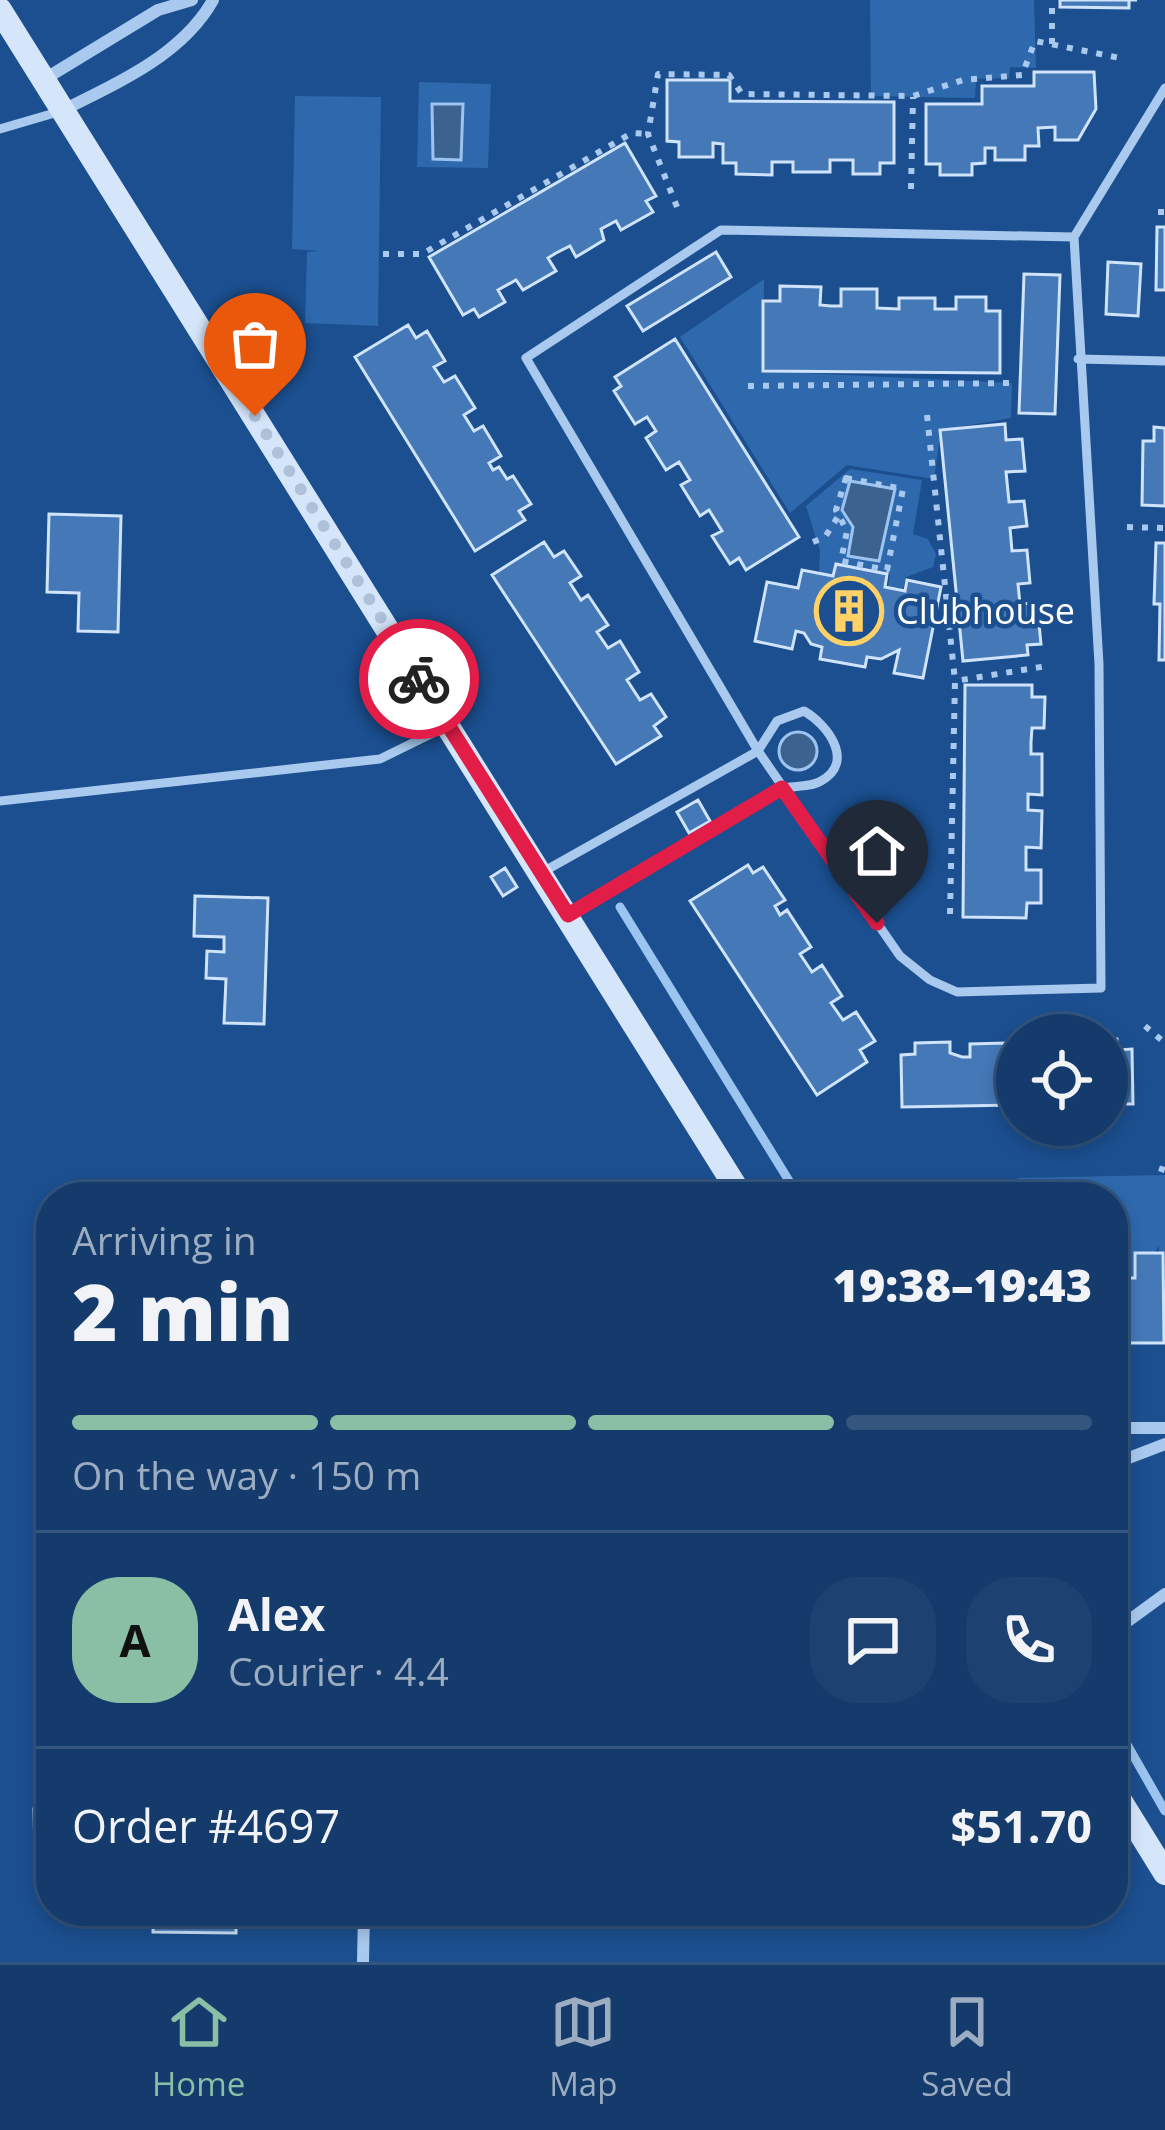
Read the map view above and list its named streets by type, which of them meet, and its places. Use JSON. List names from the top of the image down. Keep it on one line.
{"places":{"building":["Clubhouse"]},"page":{"heading":["2 min","Arriving in","19:38–19:43"],"panel":["Alex","Courier · 4.4","Order #4697","$51.70"],"bar":"On the way · 150 m","round":"A","tabs":["Home","Map","Saved"]}}
